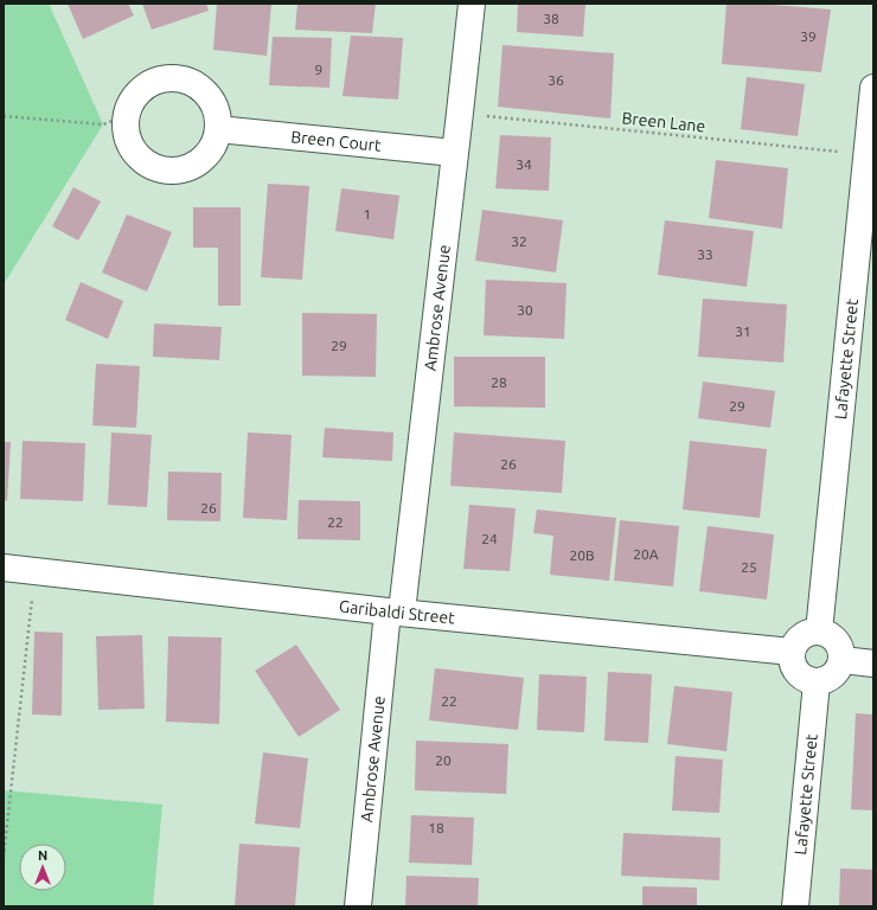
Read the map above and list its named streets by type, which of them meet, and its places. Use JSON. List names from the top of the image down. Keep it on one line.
{"streets":{"street":["Breen Court","Ambrose Avenue","Lafayette Street","Garibaldi Street"],"path":["Breen Lane"]},"crossings":[["Breen Lane","Ambrose Avenue"],["Breen Lane","Lafayette Street"],["Breen Court","Ambrose Avenue"],["Ambrose Avenue","Garibaldi Street"],["Lafayette Street","Garibaldi Street"]],"house_numbers":["38","39","9","36","34","1","32","33","30","31","29","28","29","26","26","22","24","20A","20B","25","22","20","18"],"north":"top"}
